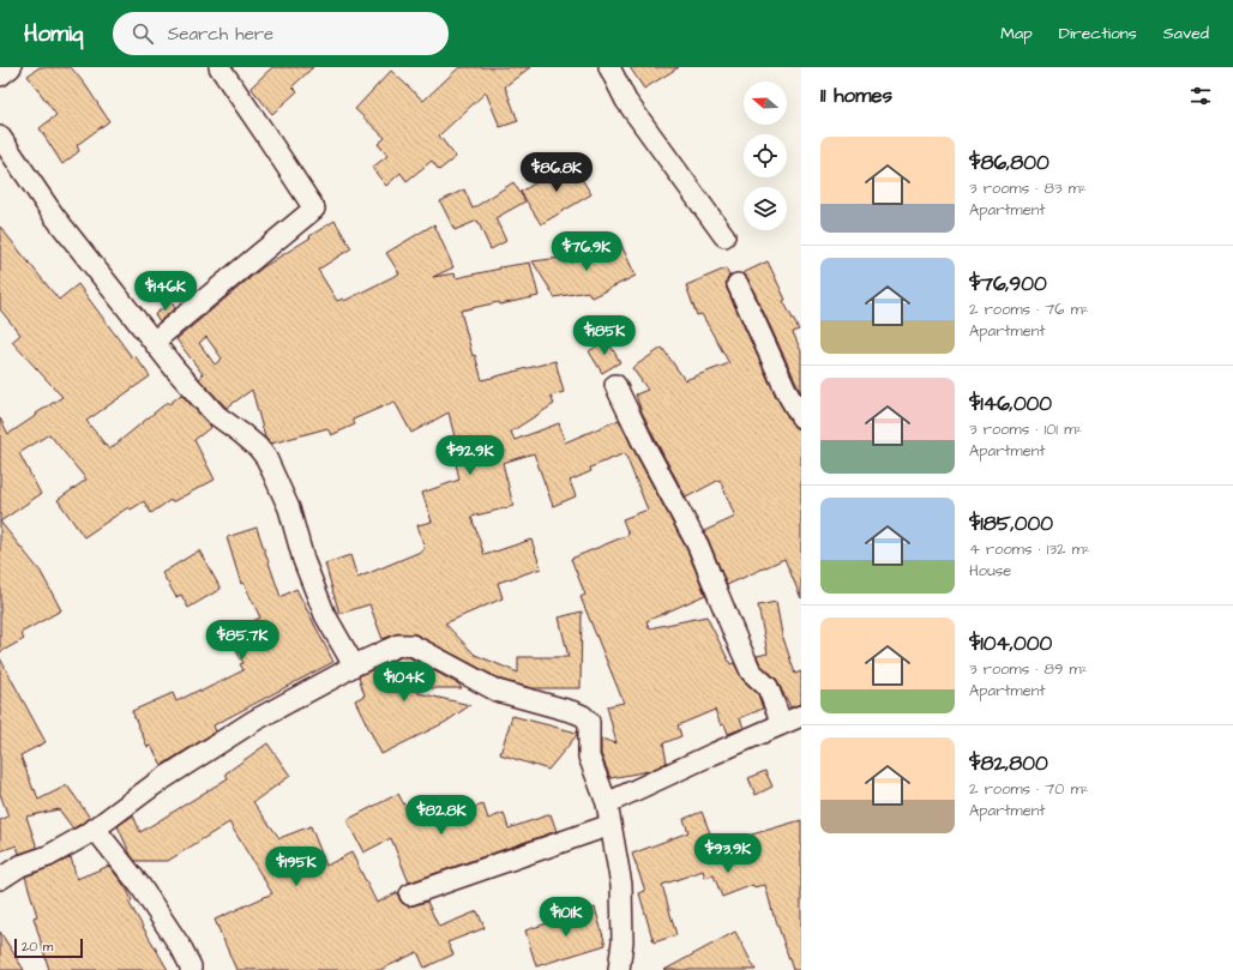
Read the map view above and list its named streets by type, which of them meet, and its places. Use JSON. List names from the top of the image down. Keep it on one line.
{"scale_bar":"20 m","north":"left","page":{"header":"Homiq","search":"Search here","nav":["Map","Directions","Saved"],"heading":"11 homes","list":[{"name":"$86,800","note":"3 rooms · 83 m² · Apartment"},{"name":"$76,900","note":"2 rooms · 76 m² · Apartment"},{"name":"$146,000","note":"3 rooms · 101 m² · Apartment"},{"name":"$185,000","note":"4 rooms · 132 m² · House"},{"name":"$104,000","note":"3 rooms · 89 m² · Apartment"},{"name":"$82,800","note":"2 rooms · 70 m² · Apartment"}],"price":["$86.8K","$76.9K","$146K","$185K","$92.9K","$85.7K","$104K","$82.8K","$93.9K","$195K","$101K"],"scale":"20 m"}}
